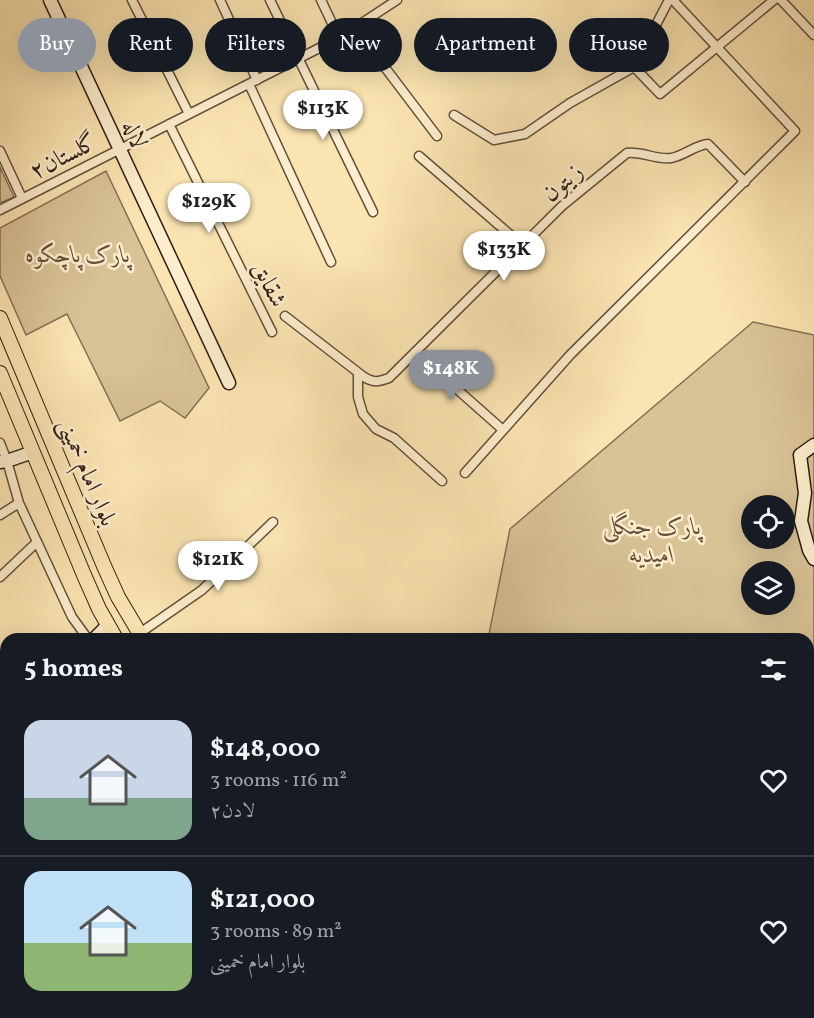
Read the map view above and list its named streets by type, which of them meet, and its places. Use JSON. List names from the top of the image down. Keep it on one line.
{"streets":{"main road":["بلوار امام خمینی"],"street":["لاله","گلستان۲","زیتون","شقایق"]},"crossings":[["لاله","گلستان۲"],["گلستان۲","شقایق"]],"parks":["پارک پاچکوه","پارک جنگلی امیدیه"],"page":{"chip":["Buy","Rent","Filters","New","Apartment","House"],"price":["$113K","$129K","$133K","$148K","$121K"],"heading":"5 homes","list":[{"name":"$148,000","note":"3 rooms · 116 m² · لادن۲"},{"name":"$121,000","note":"3 rooms · 89 m² · بلوار امام خمینی"}]}}
